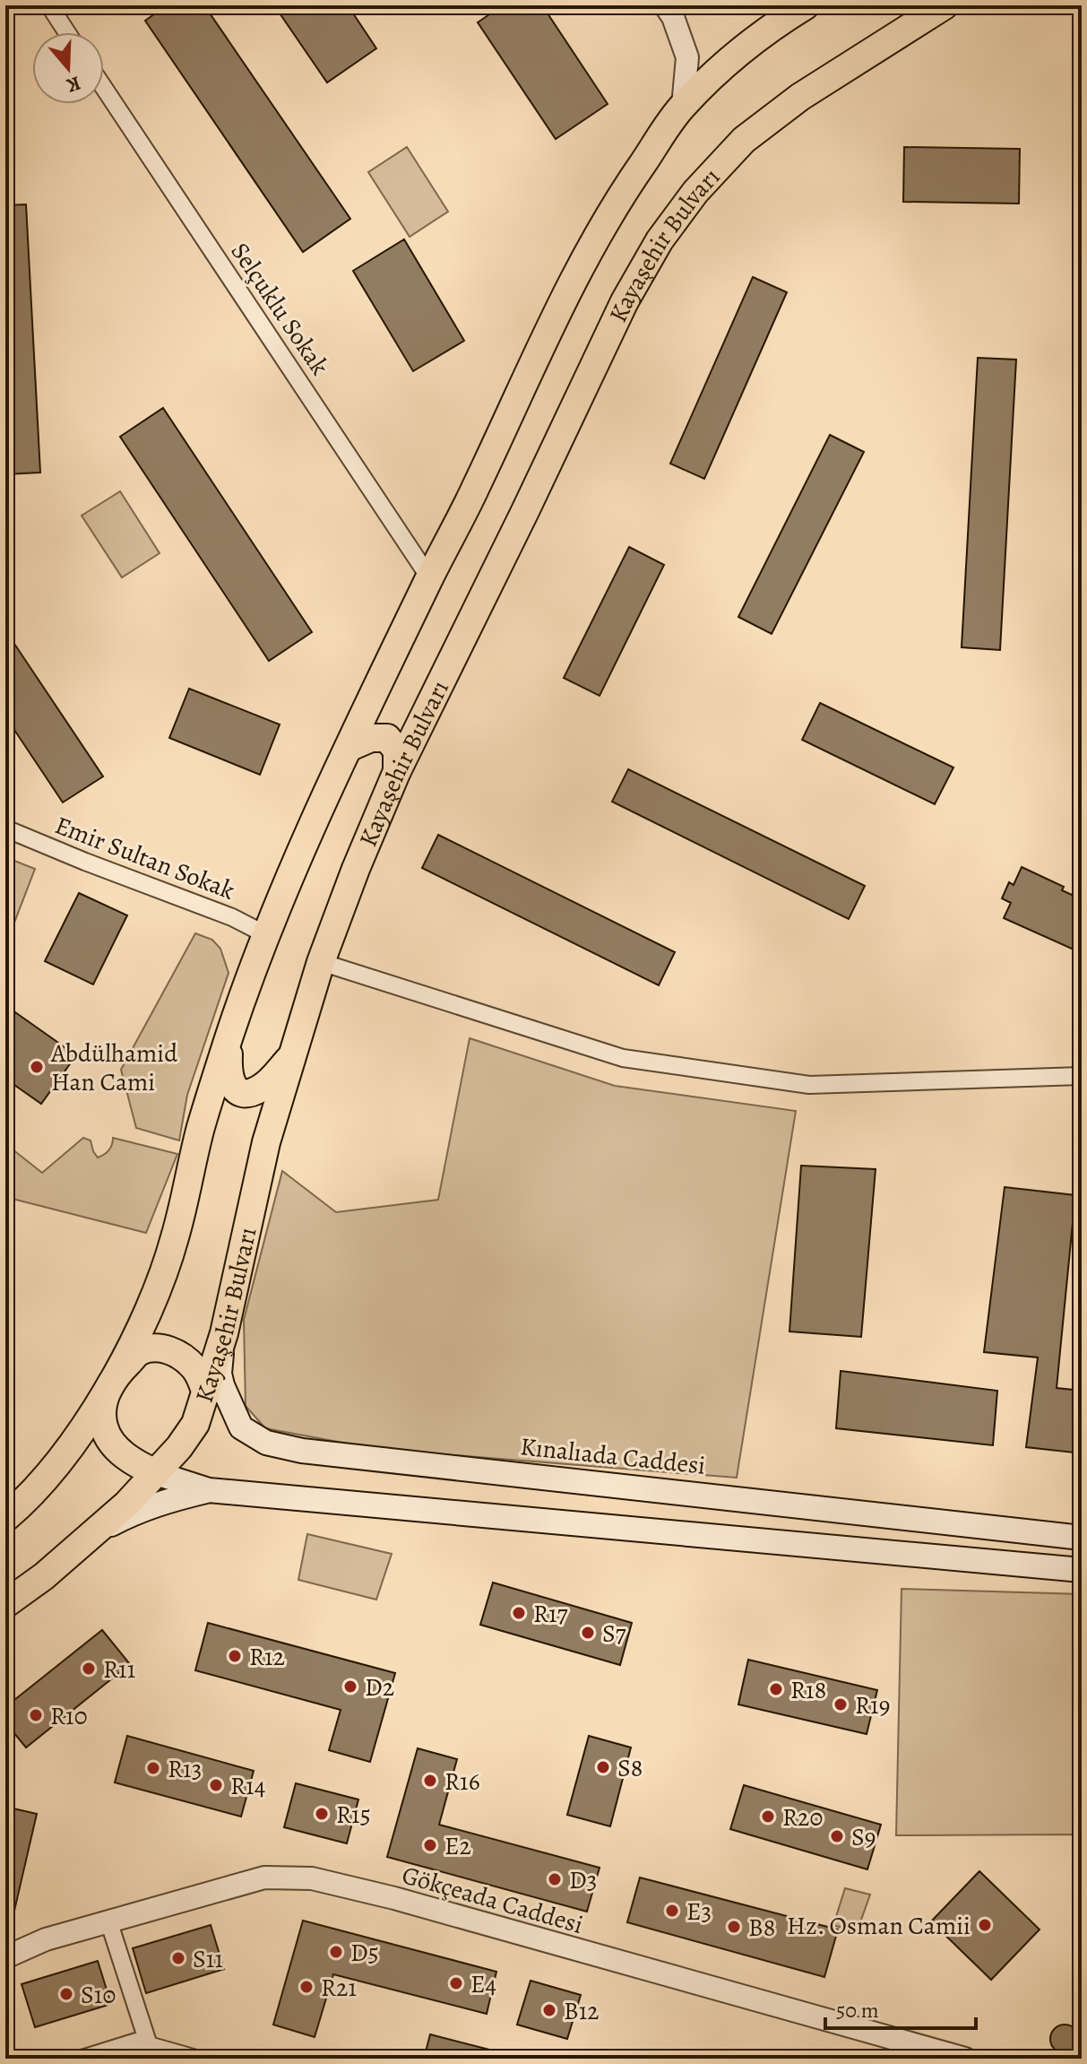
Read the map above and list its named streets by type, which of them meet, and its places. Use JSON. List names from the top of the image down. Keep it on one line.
{"streets":{"main road":["Kayaşehir Bulvarı","Kınalıada Caddesi"],"street":["Selçuklu Sokak","Emir Sultan Sokak","Gökçeada Caddesi"]},"crossings":[["Kayaşehir Bulvarı","Kınalıada Caddesi"]],"places":["Abdülhamid Han Cami","R17","S7","R12","R11","D2","R18","R19","R10","S8","R13","R16","R14","R15","R20","S9","E2","D3","E3","Hz. Osman Camii","B8","D5","S11","E4","R21","S10","B12"],"scale_bar":"50 m","north":"bottom"}
